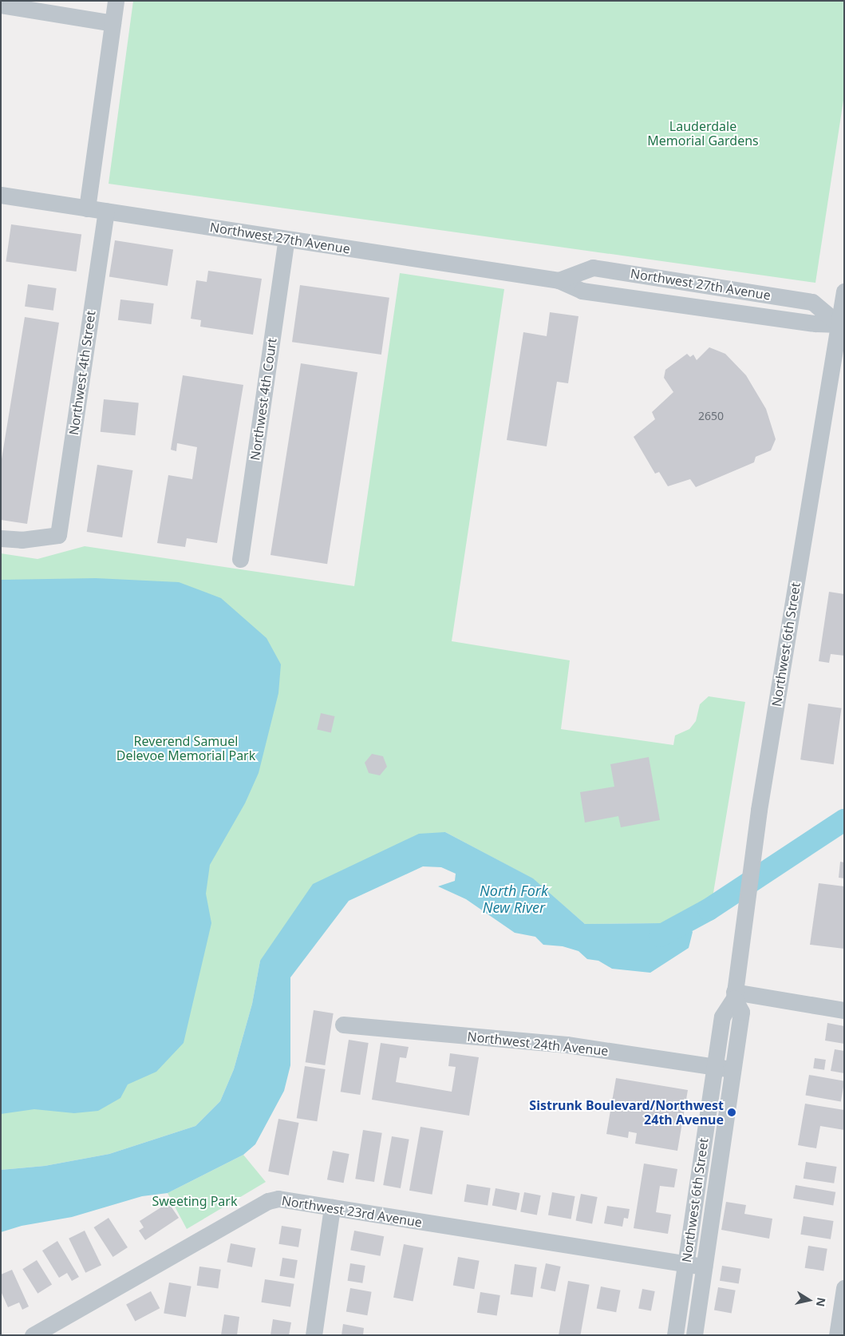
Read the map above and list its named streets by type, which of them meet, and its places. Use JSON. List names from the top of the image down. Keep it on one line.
{"streets":{"street":["Northwest 27th Avenue","Northwest 4th Street","Northwest 4th Court","Northwest 6th Street","Northwest 24th Avenue","Northwest 23rd Avenue"]},"crossings":[["Northwest 27th Avenue","Northwest 4th Street"],["Northwest 27th Avenue","Northwest 4th Court"],["Northwest 27th Avenue","Northwest 6th Street"],["Northwest 6th Street","Northwest 24th Avenue"],["Northwest 6th Street","Northwest 23rd Avenue"]],"water":["North Fork New River"],"parks":["Lauderdale Memorial Gardens","Reverend Samuel Delevoe Memorial Park","Sweeting Park"],"places":["Sistrunk Boulevard/Northwest 24th Avenue"],"house_numbers":["2650"],"north":"right"}
